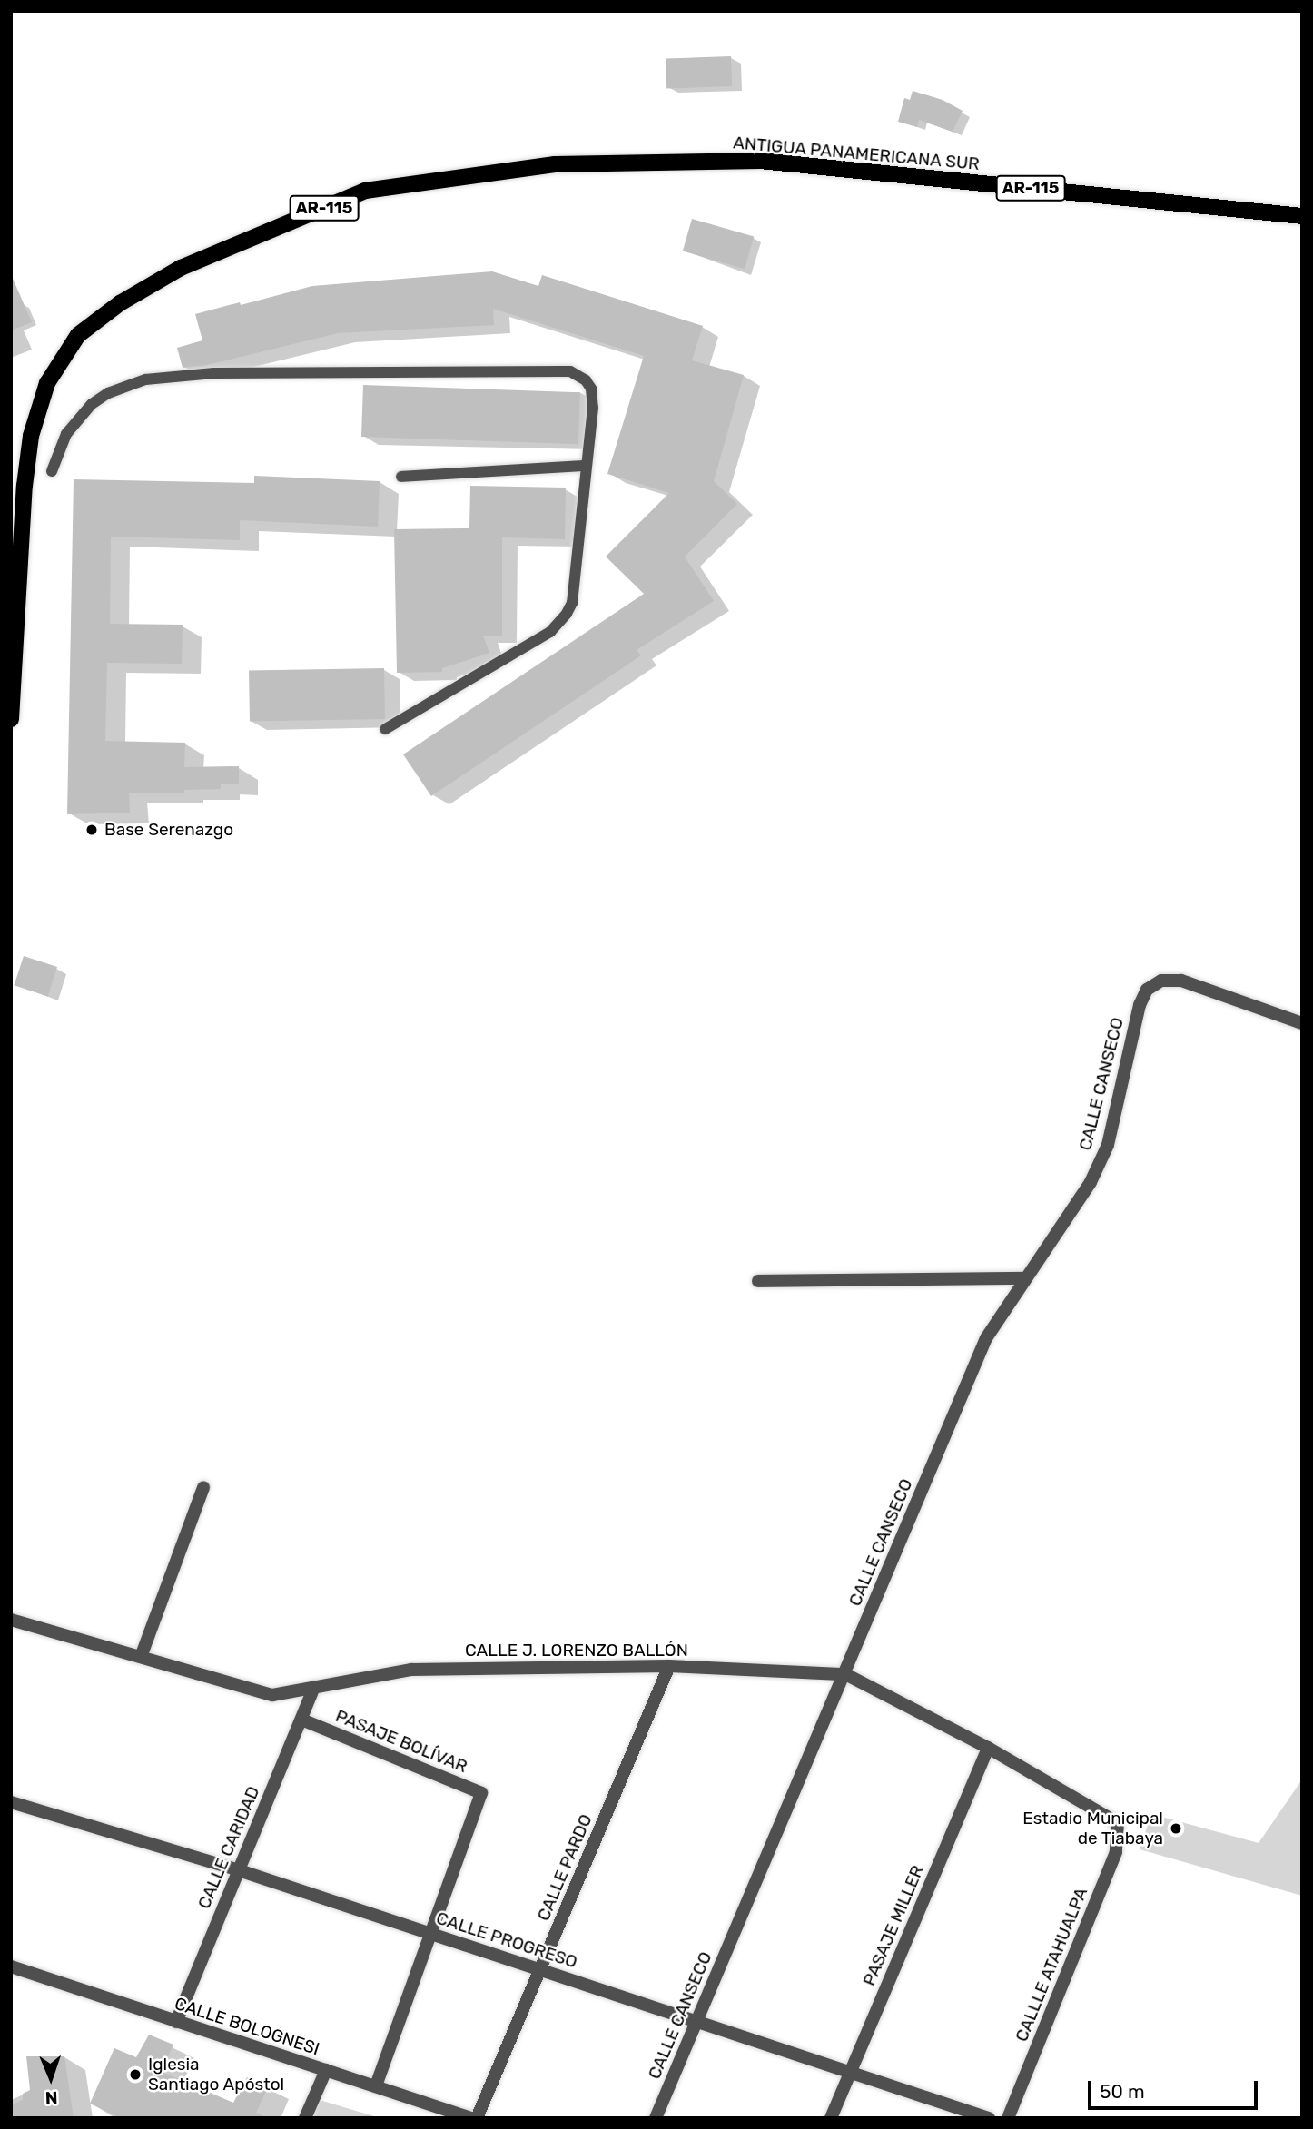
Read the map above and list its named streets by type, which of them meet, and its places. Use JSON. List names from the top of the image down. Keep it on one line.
{"streets":{"main road":["ANTIGUA PANAMERICANA SUR","AR-115"],"street":["CALLE CANSECO","CALLE J. LORENZO BALLÓN","PASAJE BOLÍVAR","CALLE CARIDAD","CALLE PARDO","PASAJE MILLER","CALLE PROGRESO","CALLLE ATAHUALPA","CALLE BOLOGNESI"]},"crossings":[["CALLE CANSECO","CALLE J. LORENZO BALLÓN"],["CALLE CANSECO","CALLE PROGRESO"],["CALLE J. LORENZO BALLÓN","CALLE CARIDAD"],["CALLE J. LORENZO BALLÓN","CALLE PARDO"],["CALLE J. LORENZO BALLÓN","PASAJE MILLER"],["CALLE J. LORENZO BALLÓN","CALLLE ATAHUALPA"],["PASAJE BOLÍVAR","CALLE CARIDAD"],["PASAJE BOLÍVAR","CALLE PROGRESO"],["PASAJE BOLÍVAR","CALLE BOLOGNESI"],["CALLE CARIDAD","CALLE PROGRESO"],["CALLE CARIDAD","CALLE BOLOGNESI"],["CALLE PARDO","CALLE PROGRESO"],["PASAJE MILLER","CALLE PROGRESO"]],"places":["Base Serenazgo","Estadio Municipal de Tiabaya","Iglesia Santiago Apóstol"],"scale_bar":"50 m","north":"bottom"}
